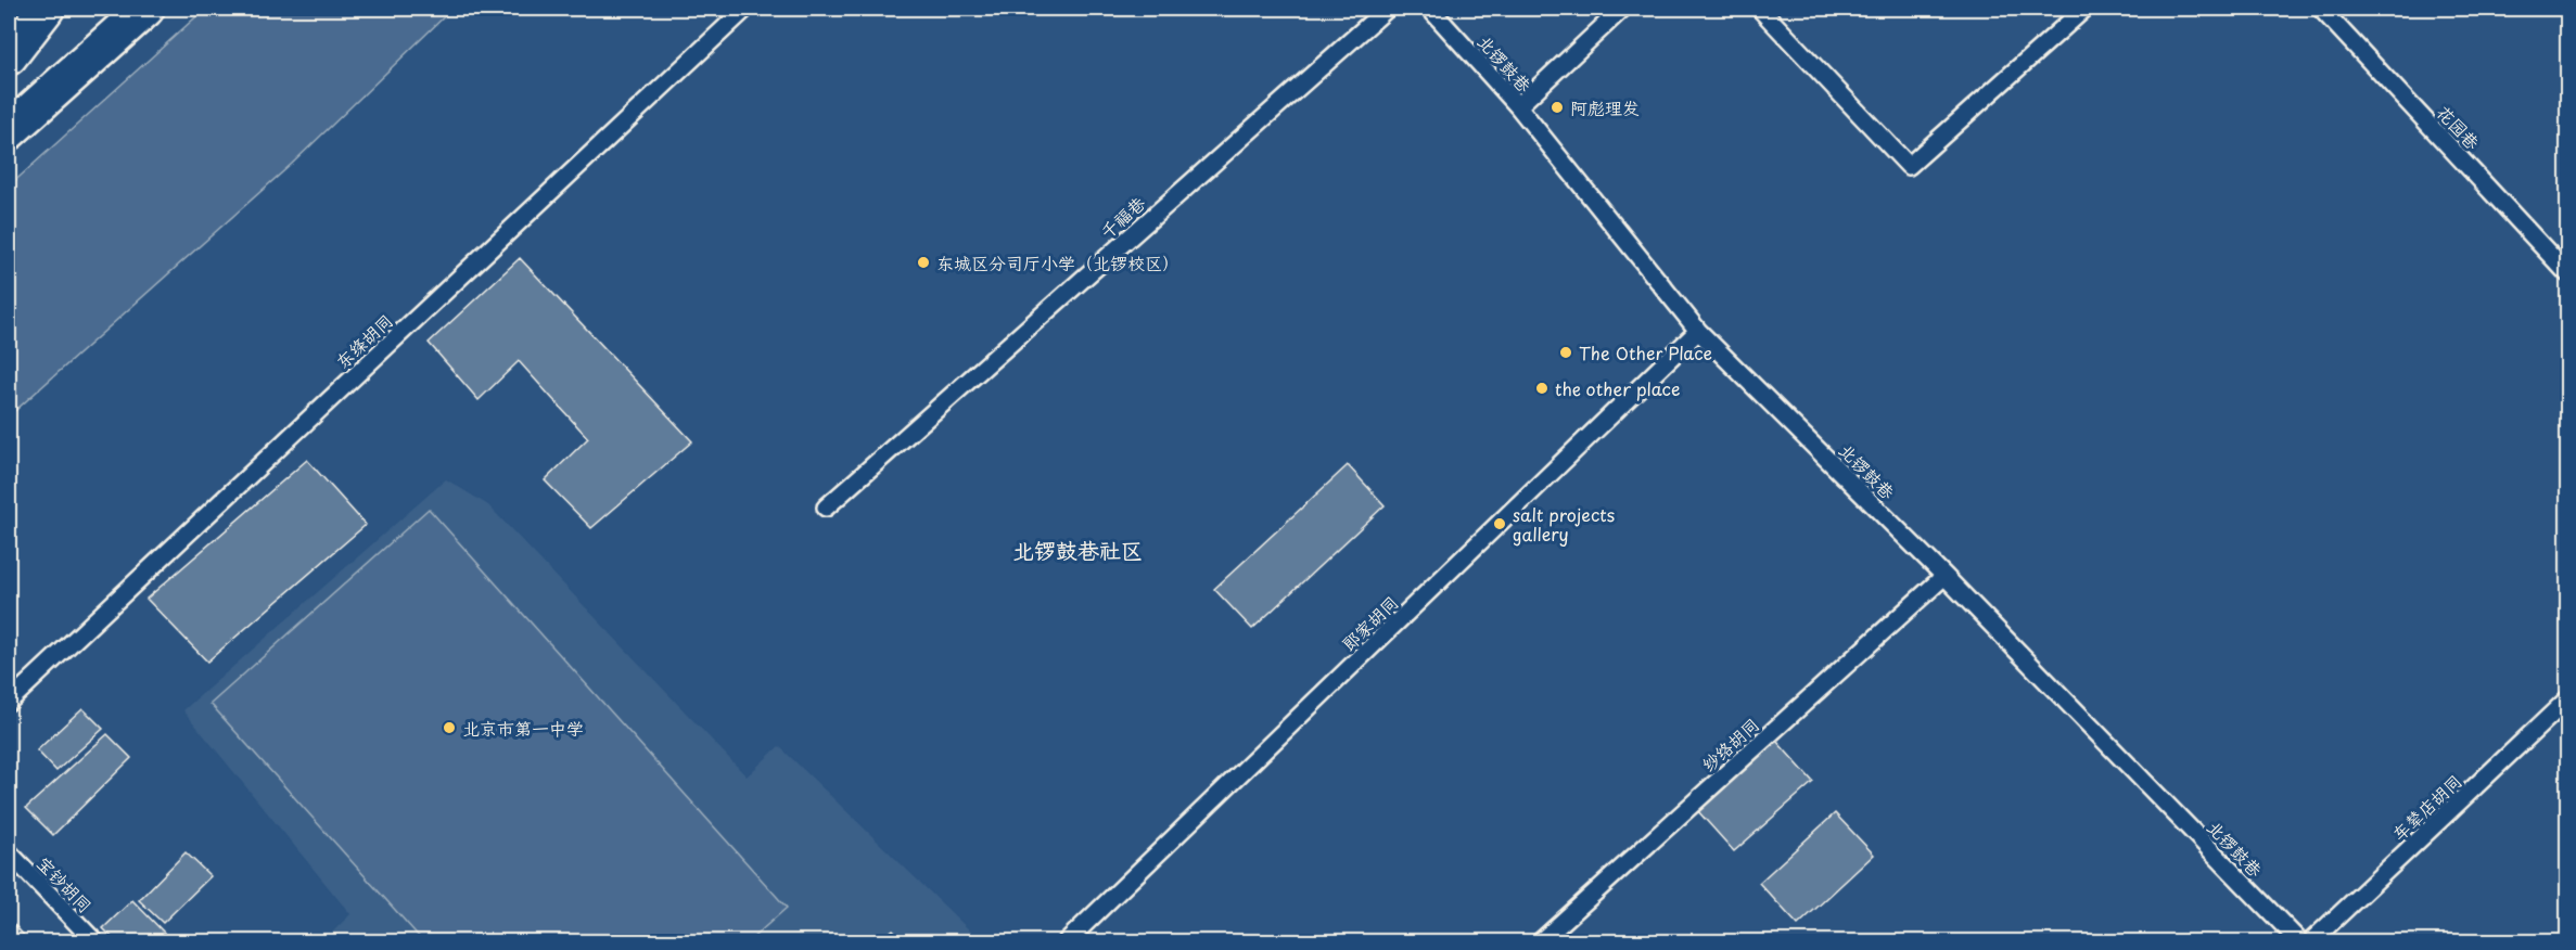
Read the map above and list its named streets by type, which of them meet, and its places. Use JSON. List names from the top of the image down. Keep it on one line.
{"streets":{"lane":["北锣鼓巷","花园巷","千福巷","东绦胡同","郎家胡同","纱络胡同","车辇店胡同","宝钞胡同"]},"crossings":[["北锣鼓巷","郎家胡同"],["北锣鼓巷","纱络胡同"]],"districts":["北锣鼓巷社区"],"places":["阿彪理发","东城区分司厅小学（北锣校区）","The Other Place","the other place","salt projects gallery","北京市第一中学"]}
